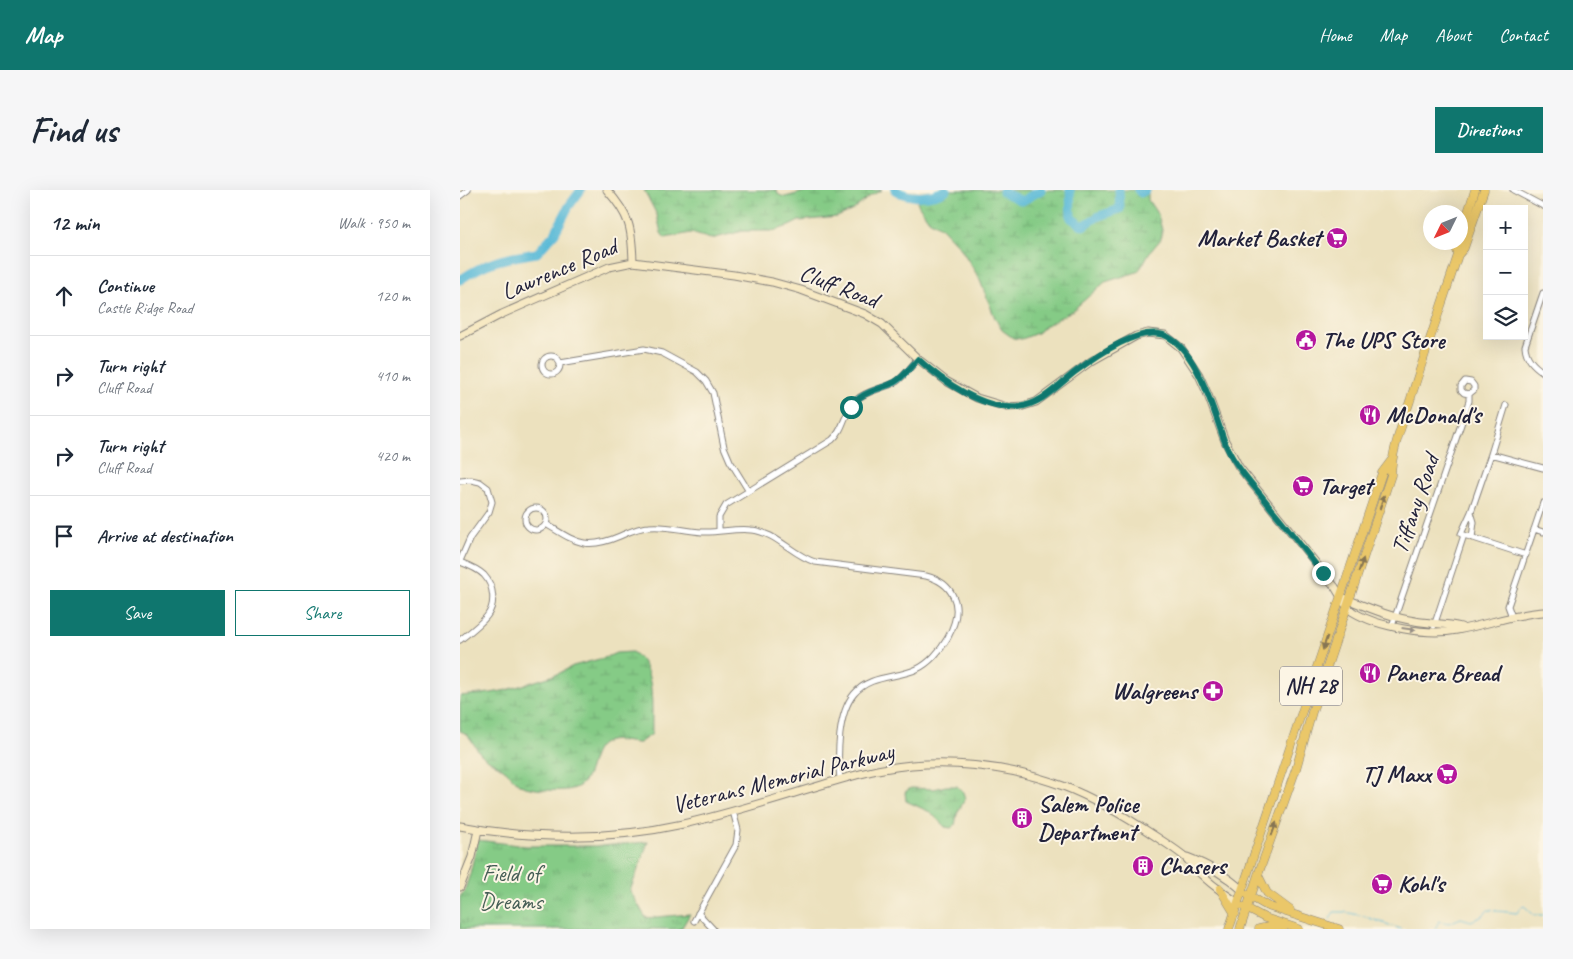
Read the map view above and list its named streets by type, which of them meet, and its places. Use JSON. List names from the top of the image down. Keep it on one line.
{"streets":{"main road":["NH 28"],"street":["Lawrence Road","Cluff Road","Tiffany Road","Veterans Memorial Parkway"]},"crossings":[["Lawrence Road","Cluff Road"],["Cluff Road","NH 28"],["NH 28","Veterans Memorial Parkway"]],"parks":["Field of Dreams"],"places":{"supermarket":["Market Basket","Target","TJ Maxx","Kohl's"],"public building":["The UPS Store"],"restaurant":["McDonald's","Panera Bread"],"pharmacy":["Walgreens"],"building":["Salem Police Department","Chasers"]},"north":"bottom left","page":{"header":"Map","nav":["Home","Map","About","Contact"],"buttons":["Directions",["Save","Share"]],"title":"Find us","heading":["12 min","Walk · 950 m"],"map_buttons":["+","−"],"list":[["Continue","Castle Ridge Road","120 m"],["Turn right","Cluff Road","410 m"],["Turn right","Cluff Road","420 m"],"Arrive at destination"]}}
